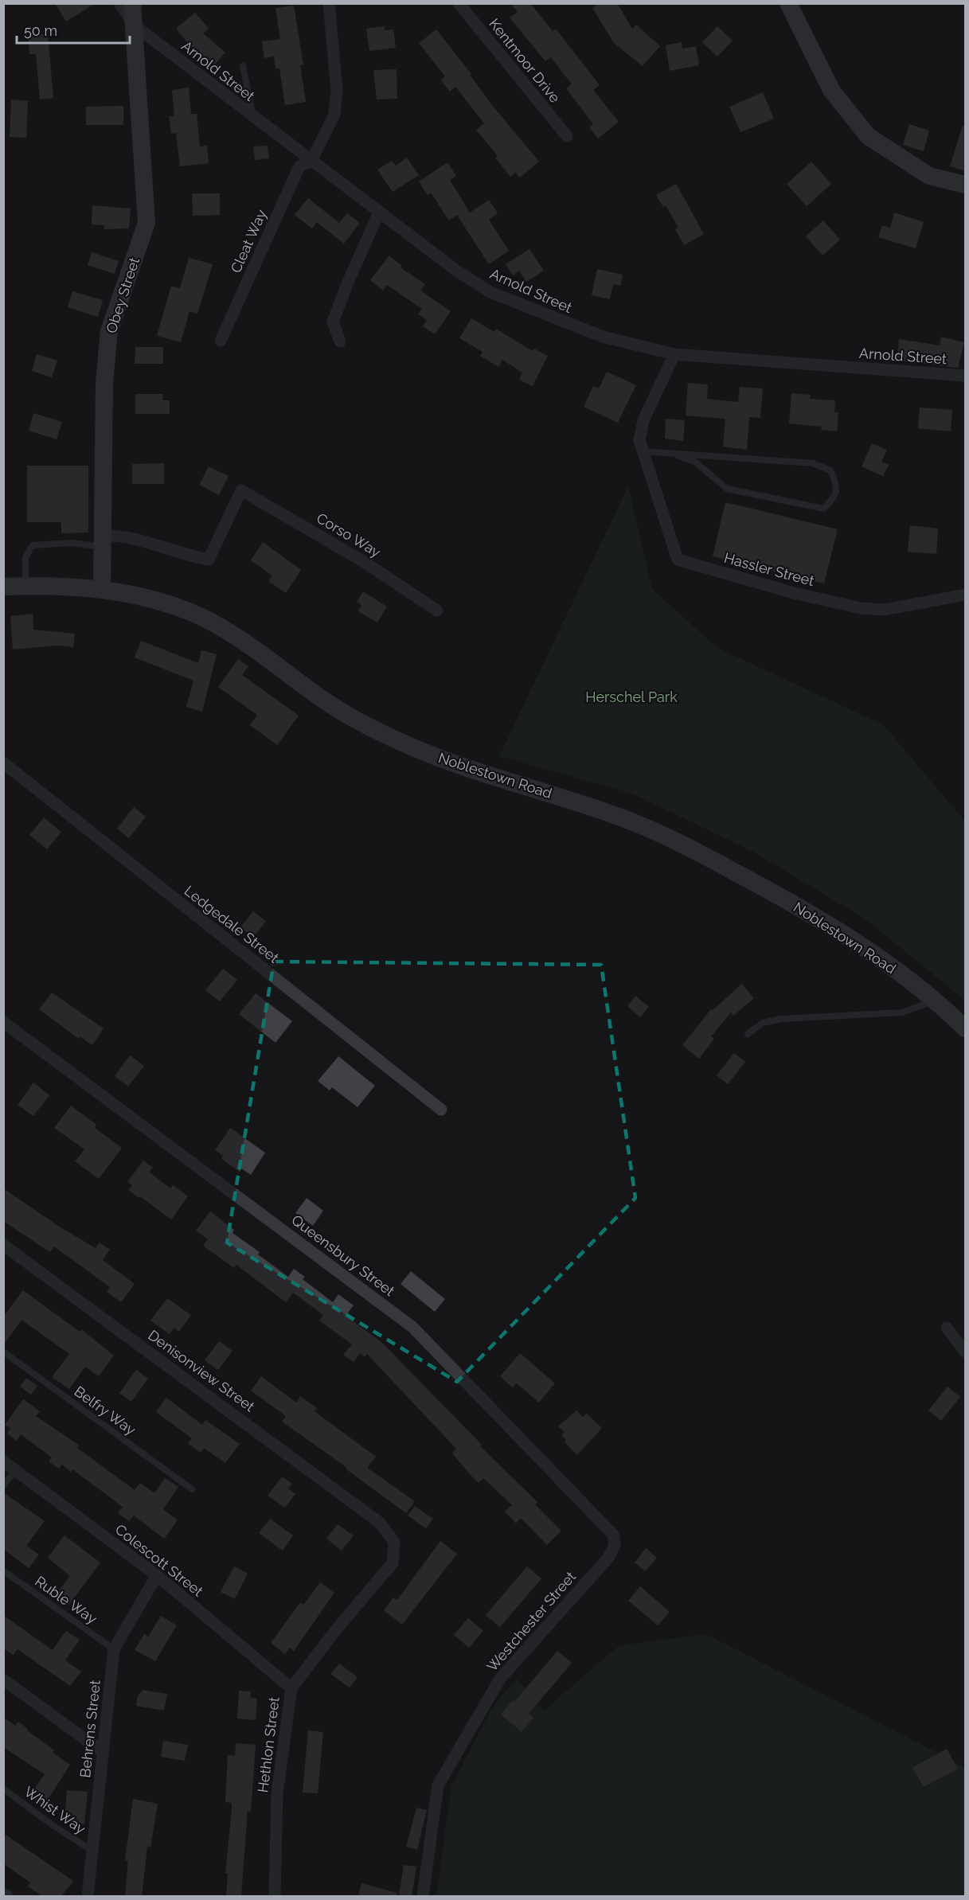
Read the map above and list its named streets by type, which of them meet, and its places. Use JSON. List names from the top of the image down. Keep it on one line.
{"streets":{"main road":["Obey Street","Noblestown Road"],"street":["Kentmoor Drive","Arnold Street","Cleat Way","Corso Way","Hassler Street","Ledgedale Street","Queensbury Street","Denisonview Street","Colescott Street","Westchester Street","Behrens Street","Hethlon Street"],"lane":["Belfry Way","Ruble Way","Whist Way"]},"crossings":[["Arnold Street","Cleat Way"],["Arnold Street","Obey Street"],["Obey Street","Corso Way"],["Obey Street","Noblestown Road"],["Queensbury Street","Westchester Street"],["Denisonview Street","Hethlon Street"],["Colescott Street","Behrens Street"],["Colescott Street","Hethlon Street"],["Ruble Way","Behrens Street"],["Behrens Street","Whist Way"]],"parks":["Herschel Park"],"scale_bar":"50 m"}
